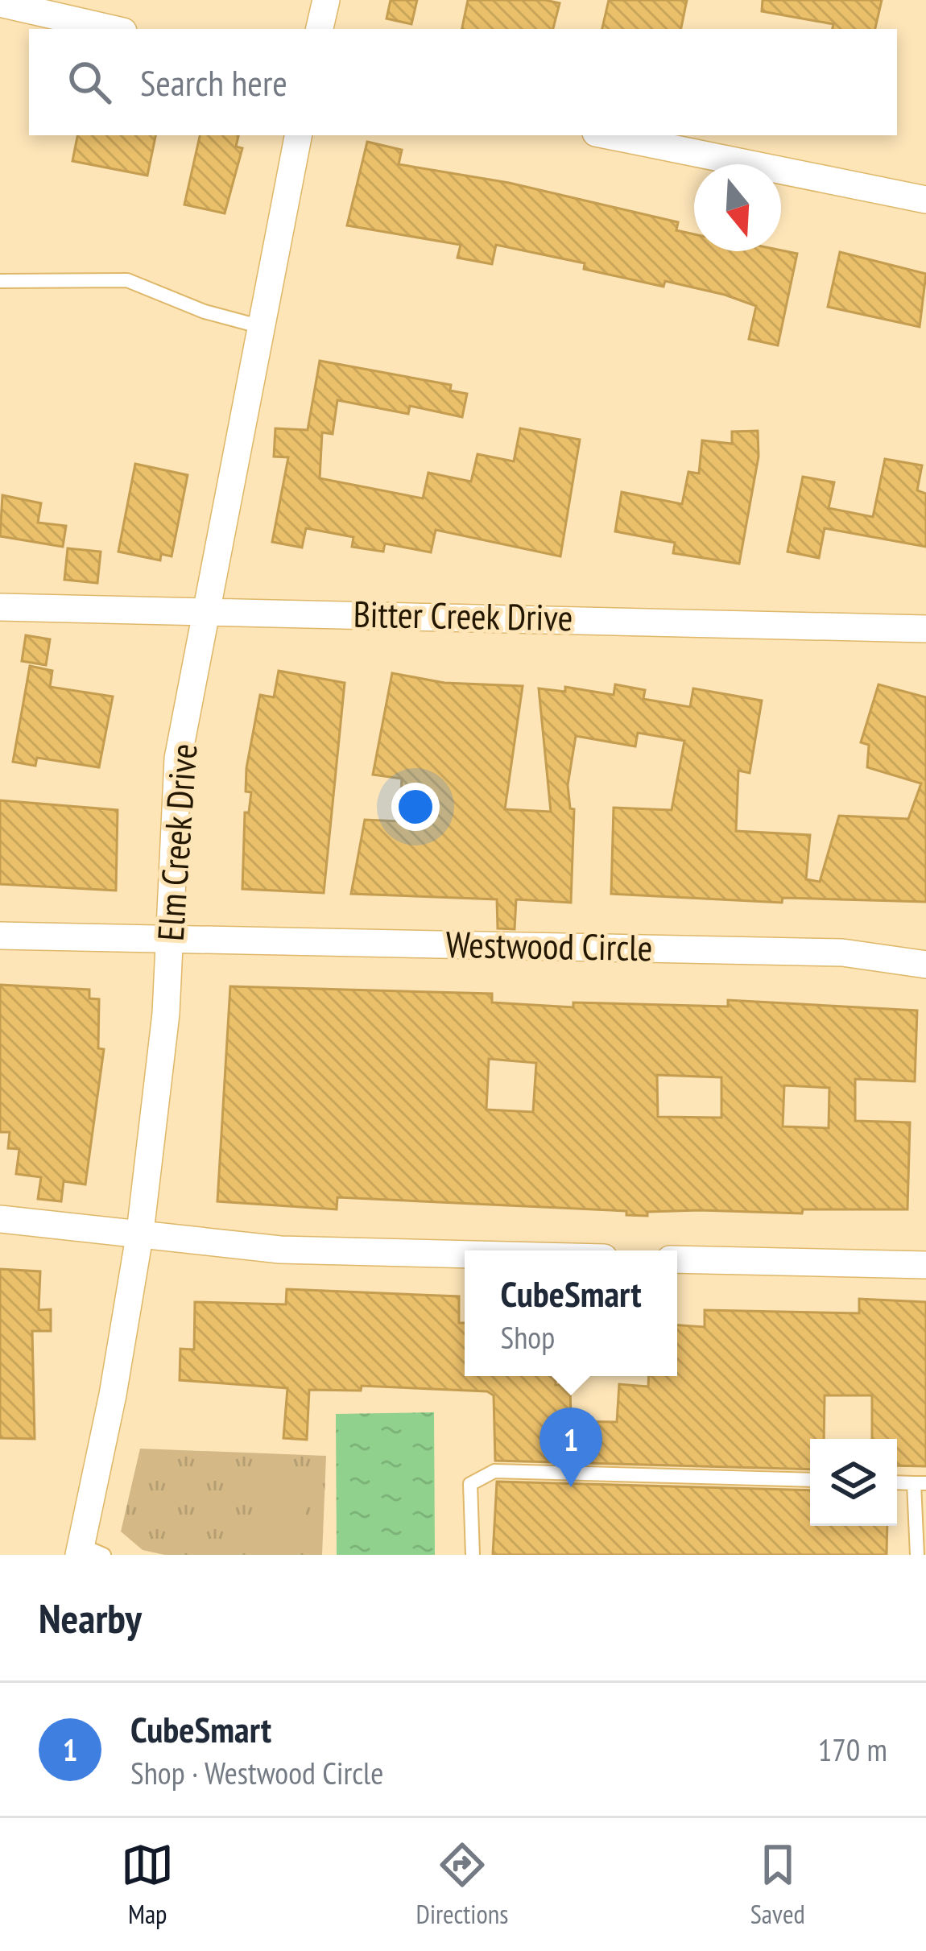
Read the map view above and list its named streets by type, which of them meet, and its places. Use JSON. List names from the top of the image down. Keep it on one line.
{"streets":{"street":["Bitter Creek Drive","Elm Creek Drive","Westwood Circle"]},"crossings":[["Bitter Creek Drive","Elm Creek Drive"],["Elm Creek Drive","Westwood Circle"]],"north":"bottom","page":{"search":"Search here","popup":["CubeSmart","Shop"],"pins":"1","heading":"Nearby","list":[{"mark":"1","name":"CubeSmart","note":"Shop · Westwood Circle","value":"170 m"}],"nav":["Map","Directions","Saved"]}}
